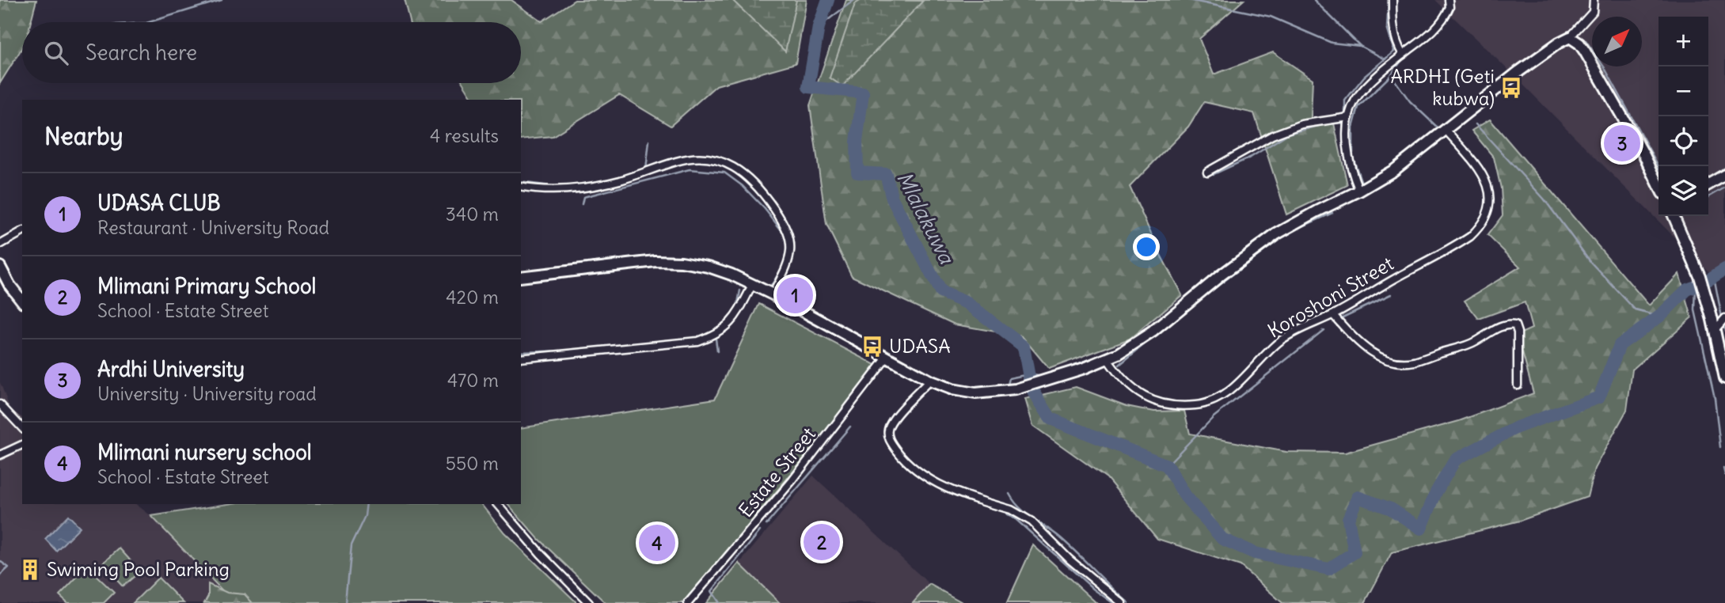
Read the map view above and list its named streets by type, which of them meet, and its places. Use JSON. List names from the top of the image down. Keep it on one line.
{"streets":{"street":["Koroshoni Street","Estate Street"]},"water":["Mlalakuwa"],"places":{"bus stop":["ARDHI (Geti kubwa)","UDASA"],"building":["Swiming Pool Parking"]},"north":"top right","page":{"map_buttons":["+","−"],"search":"Search here","heading":["Nearby","4 results"],"pins":["3","1","2","4"],"list":[{"mark":"1","name":"UDASA CLUB","note":"Restaurant · University Road","value":"340 m"},{"mark":"2","name":"Mlimani Primary School","note":"School · Estate Street","value":"420 m"},{"mark":"3","name":"Ardhi University","note":"University · University road","value":"470 m"},{"mark":"4","name":"Mlimani nursery school","note":"School · Estate Street","value":"550 m"}]}}
